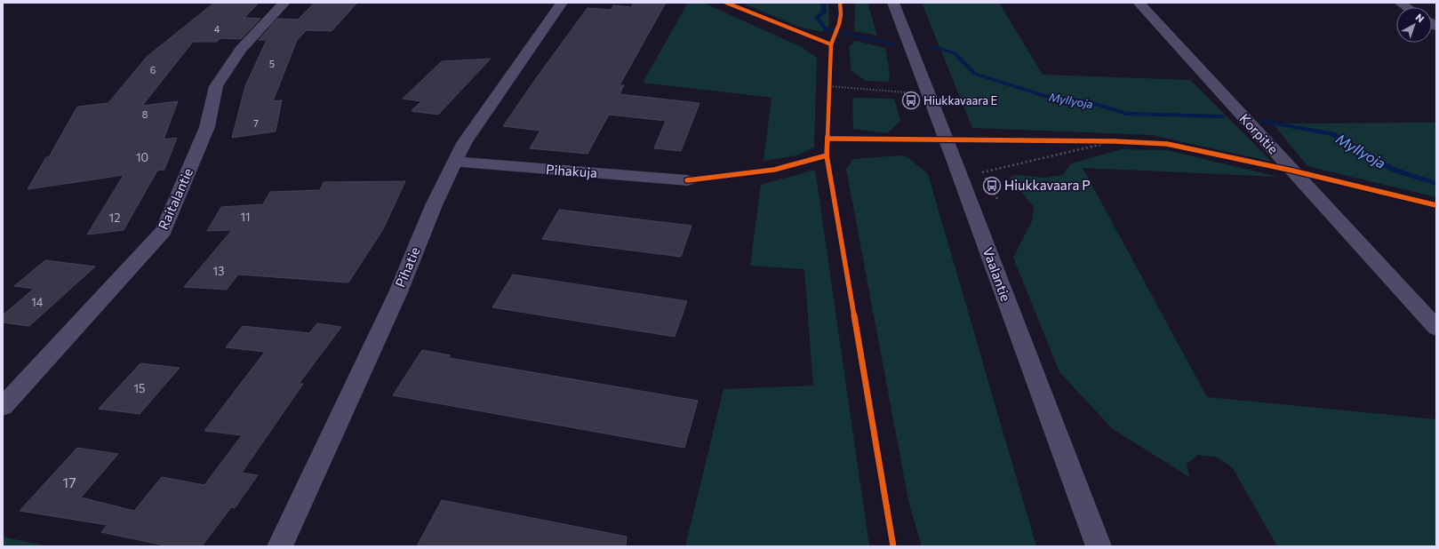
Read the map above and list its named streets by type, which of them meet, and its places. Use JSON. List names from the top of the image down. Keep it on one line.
{"streets":{"street":["Korpitie","Pihakuja","Raitalantie","Pihatie","Vaalantie"]},"crossings":[["Pihakuja","Pihatie"]],"water":["Myllyoja"],"places":{"bus stop":["Hiukkavaara E","Hiukkavaara P"]},"house_numbers":["4","5","6","8","7","10","11","12","13","14","15","17"],"north":"top right"}
